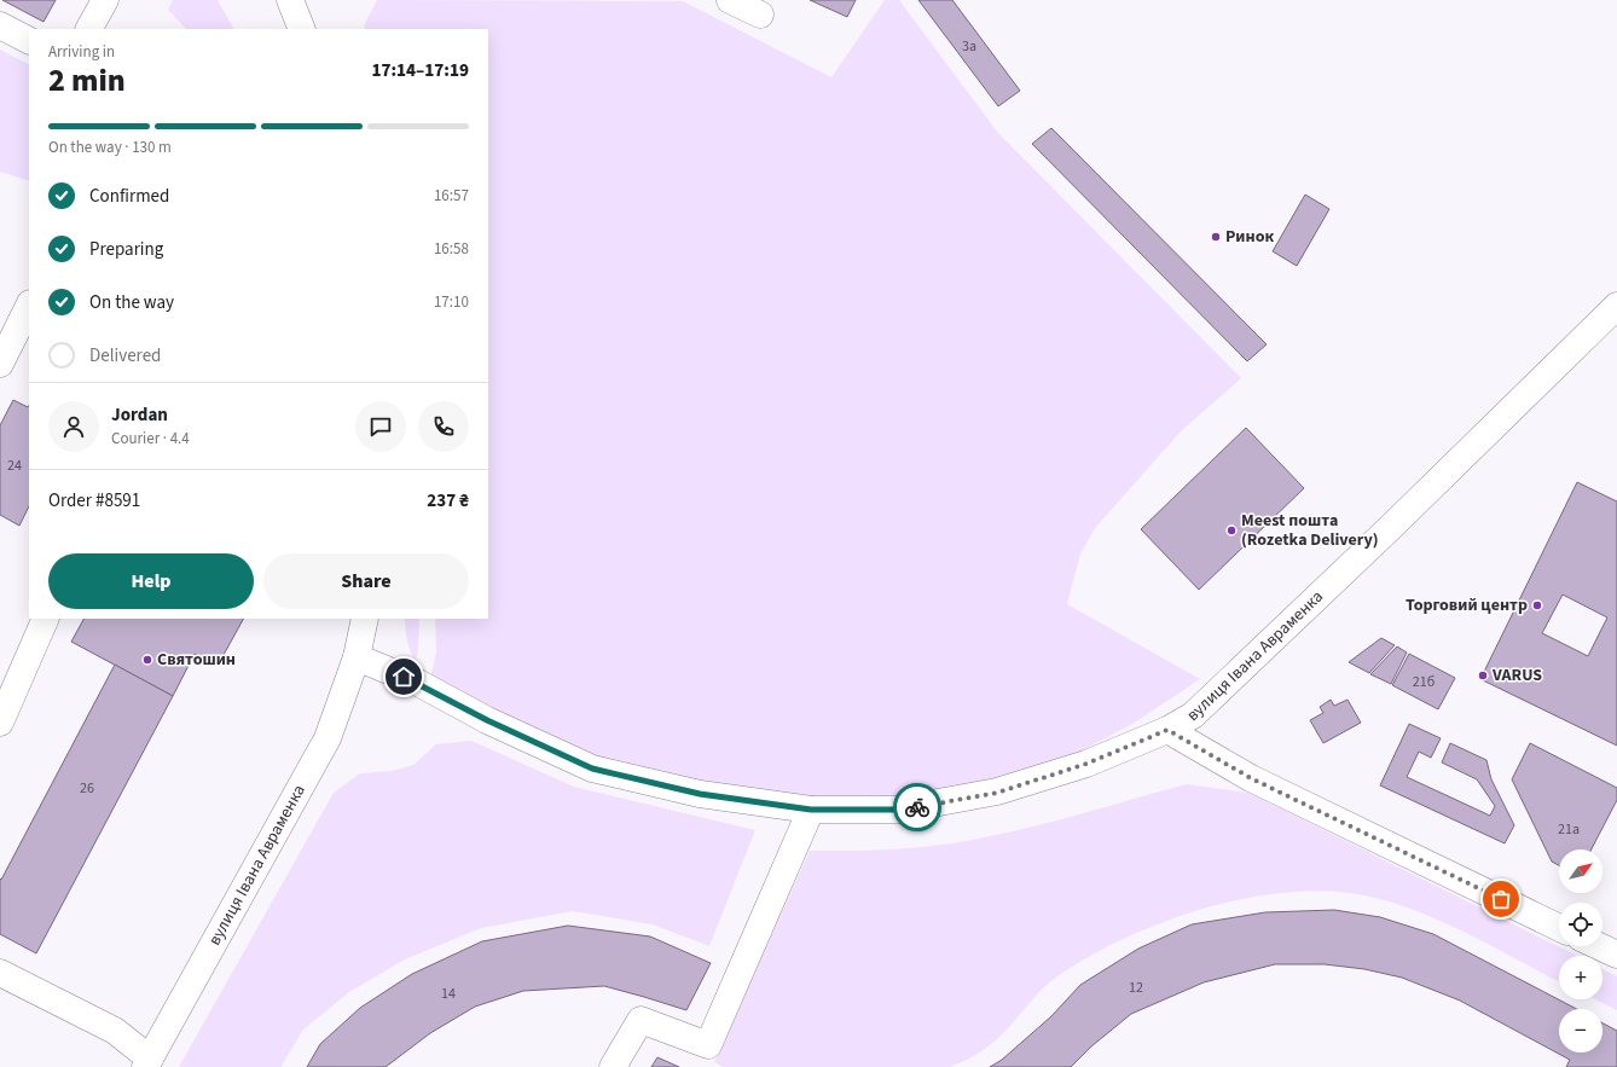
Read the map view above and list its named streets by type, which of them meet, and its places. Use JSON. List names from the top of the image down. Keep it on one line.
{"streets":{"street":["вулиця Івана Авраменка"]},"places":["Ринок","Meest пошта (Rozetka Delivery)","Торговий центр","Святошин","VARUS"],"house_numbers":["3а","24","21б","26","21а","12","14"],"north":"top right","page":{"heading":["2 min","Arriving in","17:14–17:19"],"panel":["Jordan","Courier · 4.4","Order #8591","237 ₴"],"bar":"On the way · 130 m","list":[["Confirmed","16:57"],["Preparing","16:58"],["On the way","17:10"],"Delivered"],"buttons":["Help","Share"],"map_buttons":["+","−"]}}
